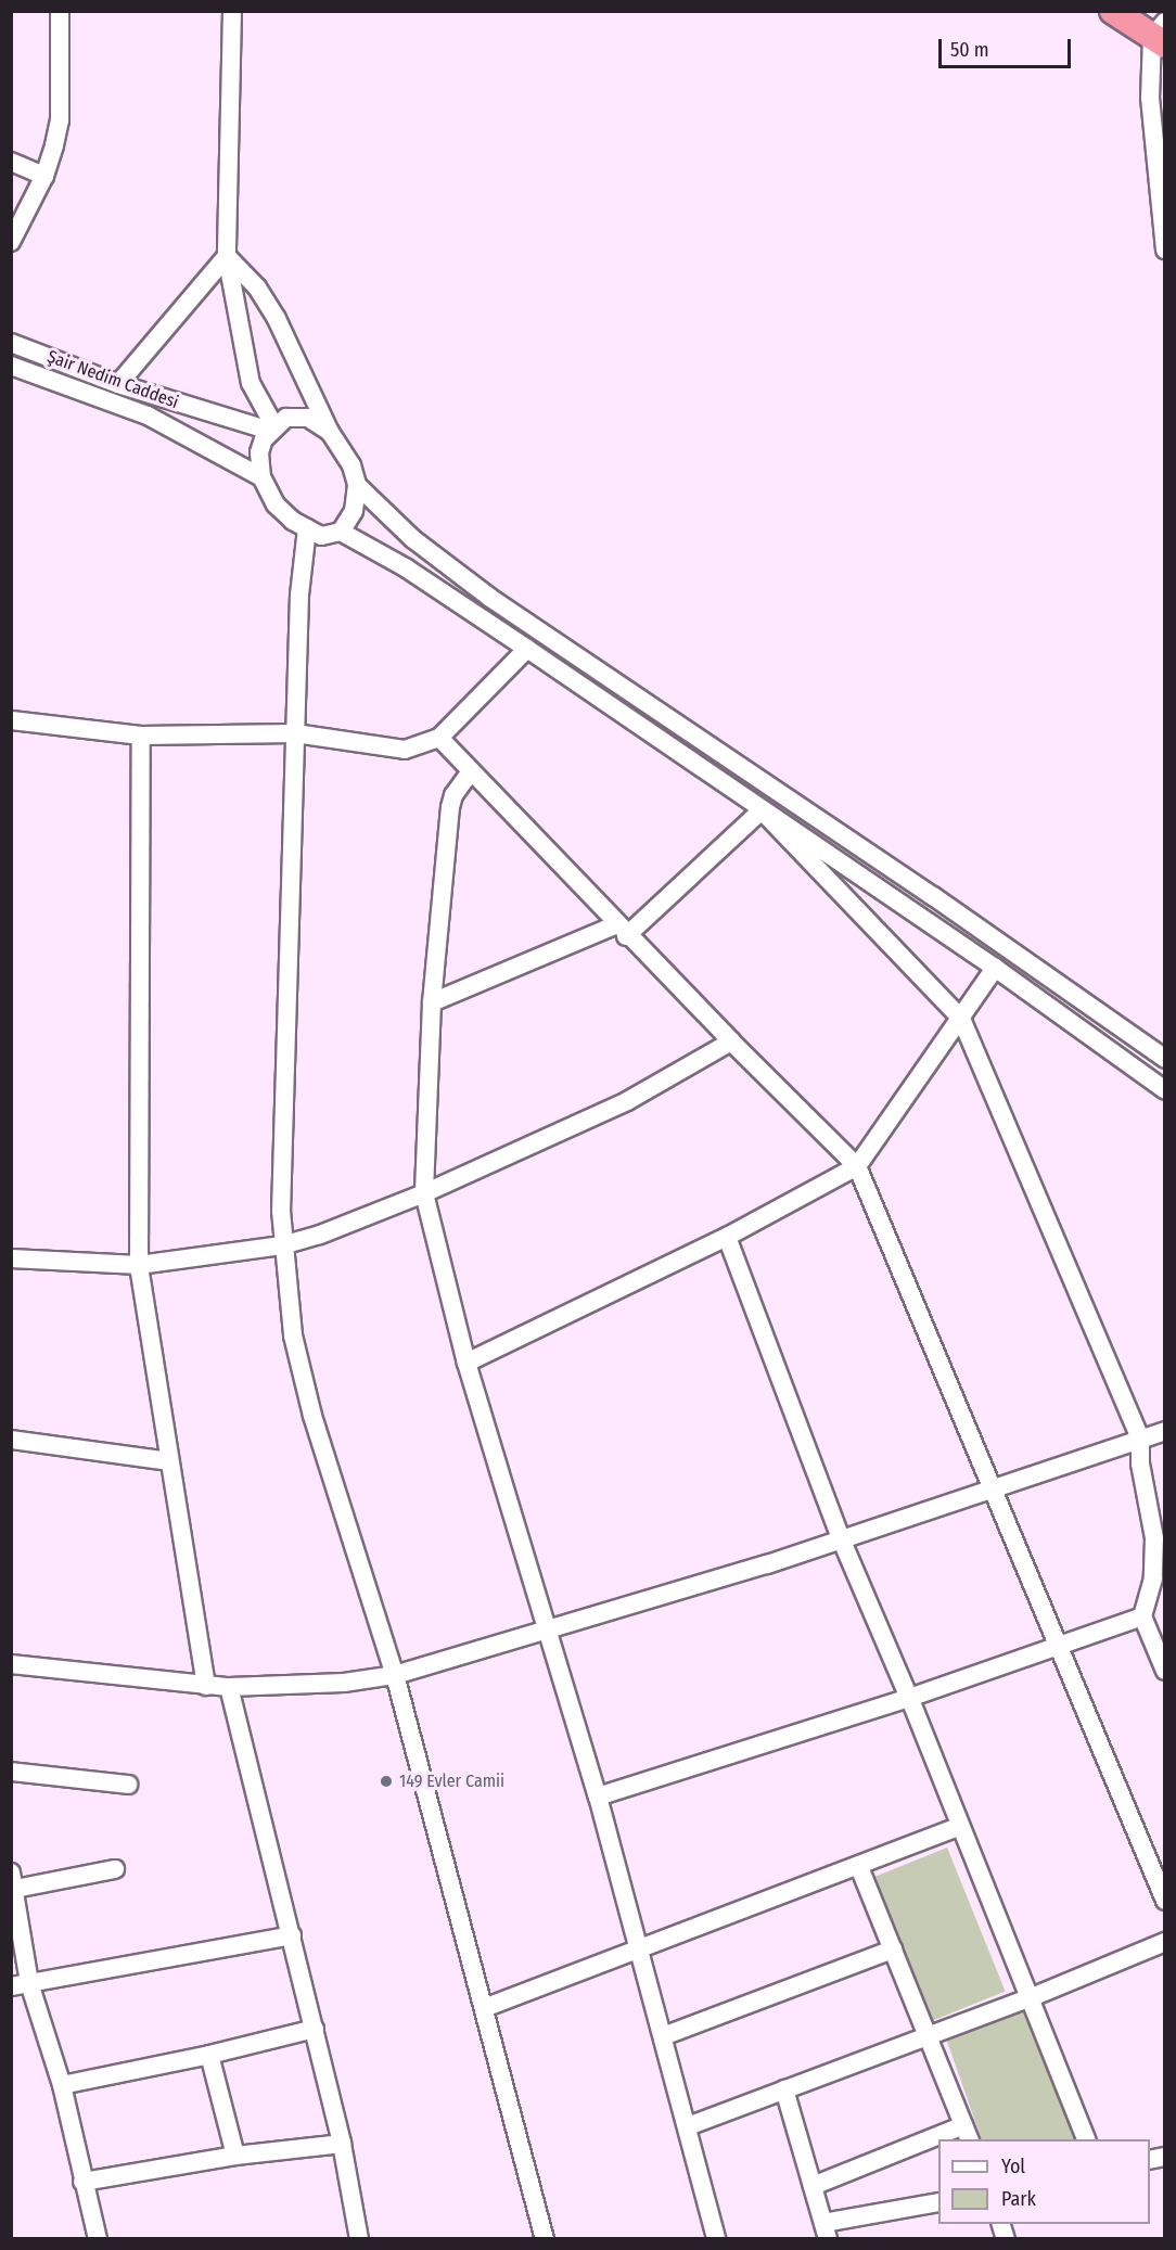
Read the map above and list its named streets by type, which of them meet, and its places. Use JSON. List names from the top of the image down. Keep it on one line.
{"streets":{"street":["Şair Nedim Caddesi"]},"places":["149 Evler Camii"],"legend":["Yol","Park"],"scale_bar":"50 m"}
